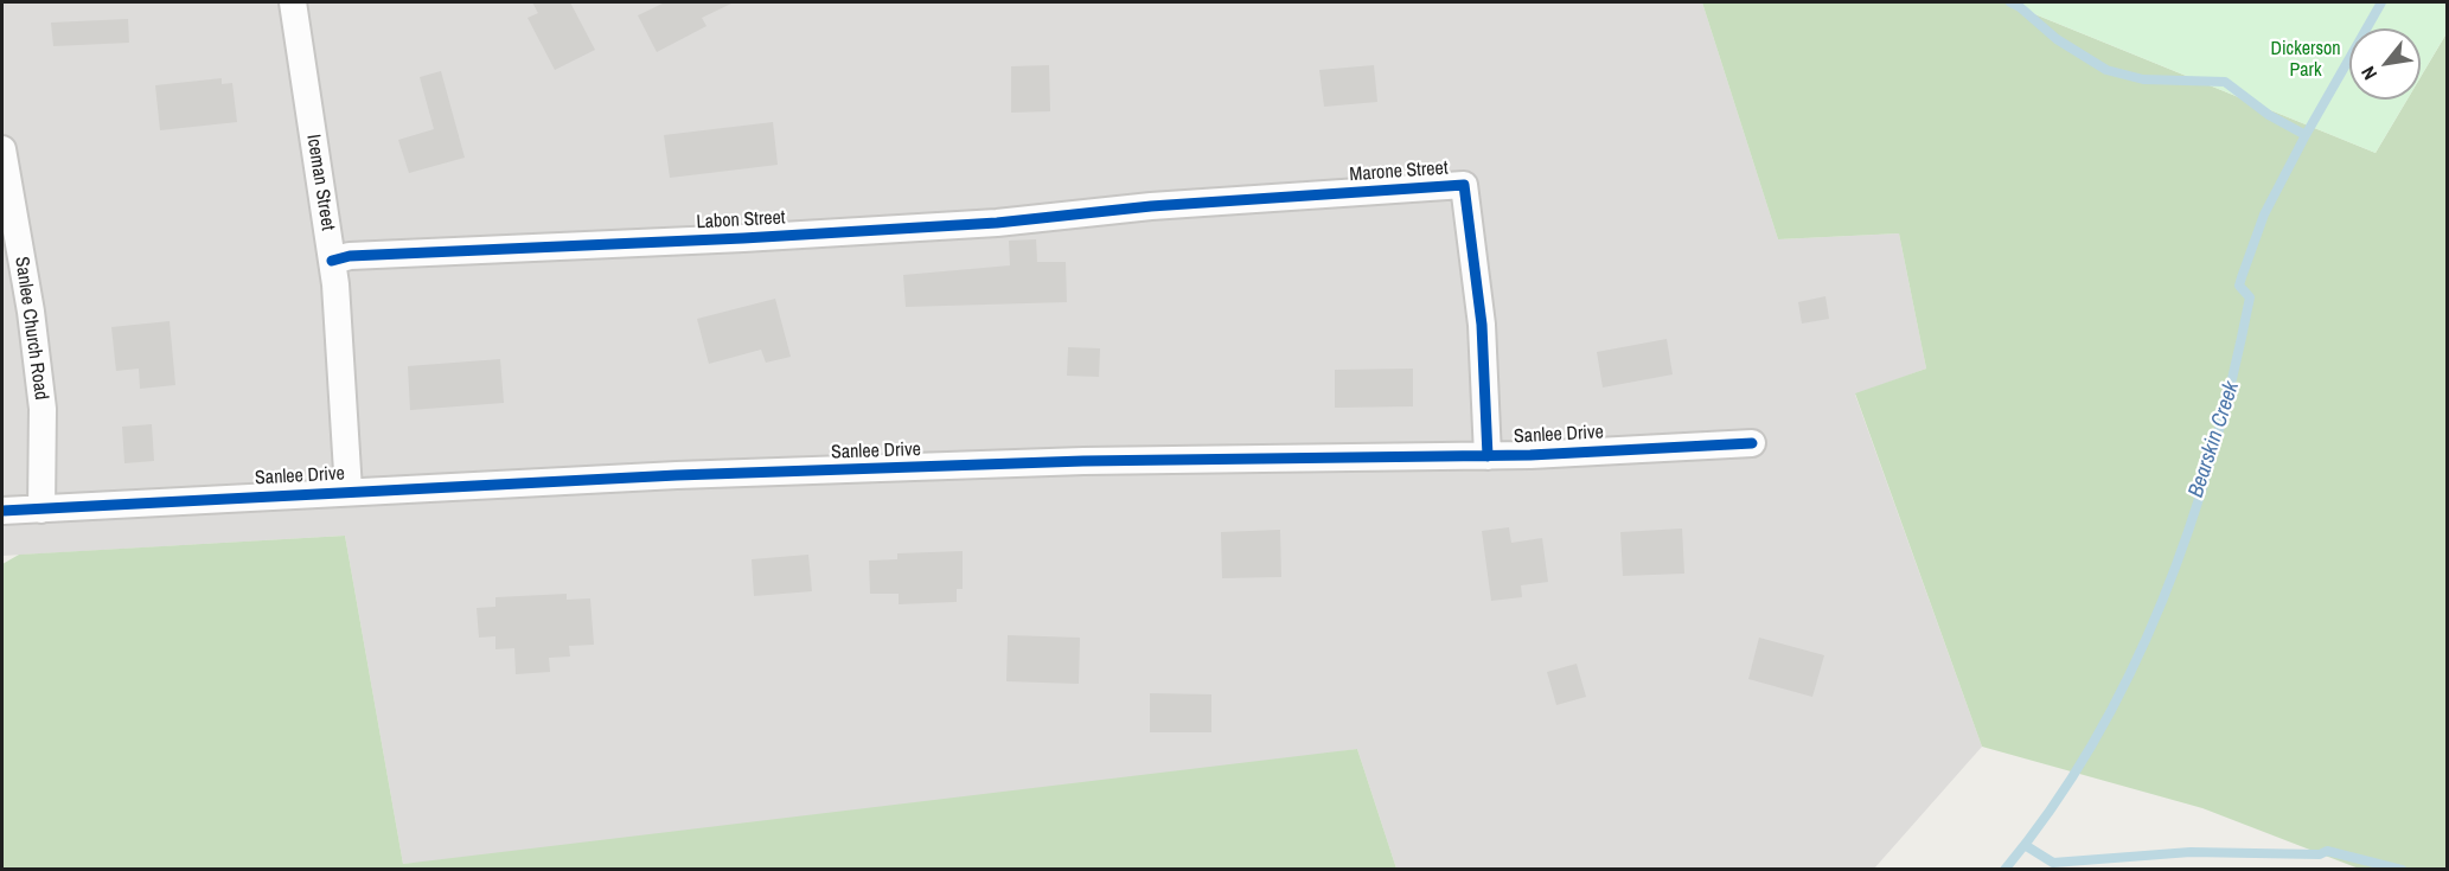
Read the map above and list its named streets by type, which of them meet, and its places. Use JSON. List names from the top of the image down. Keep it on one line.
{"streets":{"street":["Marone Street","Iceman Street","Labon Street","Sanlee Church Road","Sanlee Drive"]},"crossings":[["Marone Street","Labon Street"],["Marone Street","Sanlee Drive"],["Iceman Street","Labon Street"],["Iceman Street","Sanlee Drive"],["Sanlee Church Road","Sanlee Drive"]],"water":["Bearskin Creek"],"parks":["Dickerson Park"],"north":"bottom left"}
